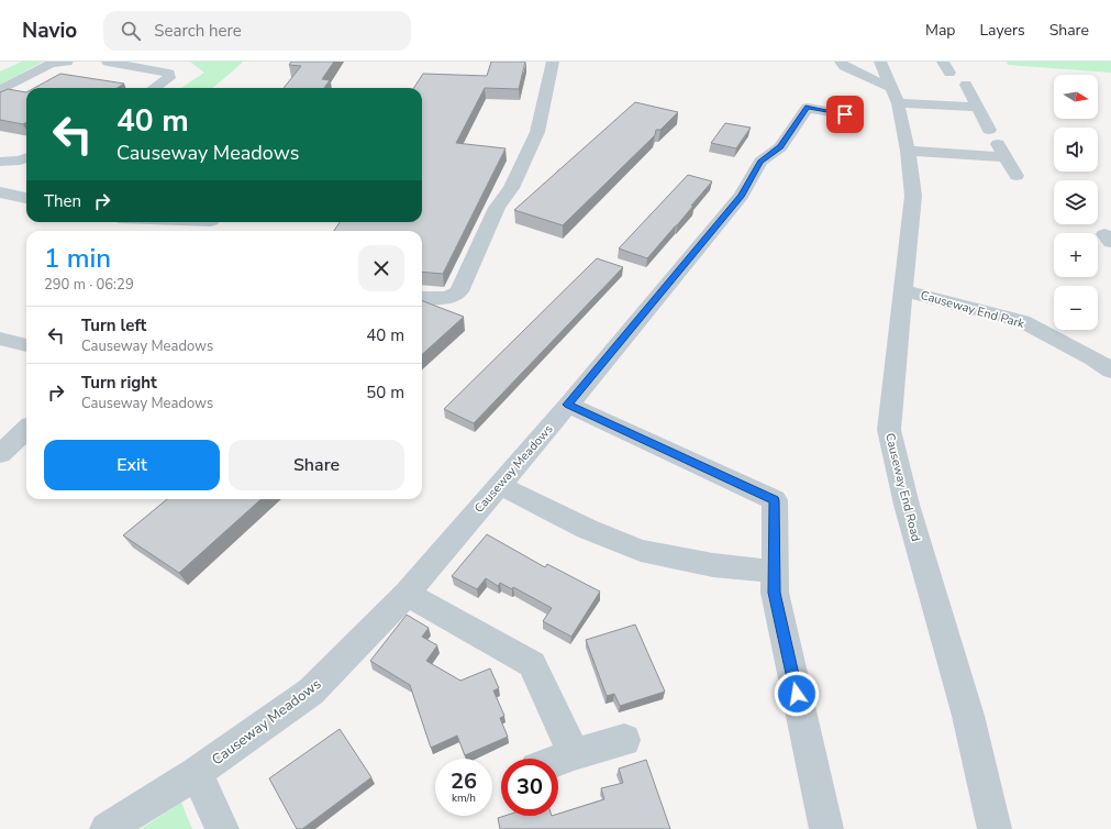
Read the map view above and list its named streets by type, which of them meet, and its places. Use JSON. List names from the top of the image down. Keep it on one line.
{"streets":{"street":["Causeway End Park","Causeway Meadows","Causeway End Road"]},"crossings":[["Causeway End Park","Causeway End Road"]],"north":"right","page":{"header":"Navio","search":"Search here","nav":["Map","Layers","Share"],"map_buttons":["+","−"],"turn":["40 m","Causeway Meadows"],"then":"Then","heading":["1 min","290 m · 06:29"],"list":[{"name":"Turn left","note":"Causeway Meadows","value":"40 m"},{"name":"Turn right","note":"Causeway Meadows","value":"50 m"}],"buttons":["Exit","Share"],"speed":"26 km/h","limit":"30"}}
